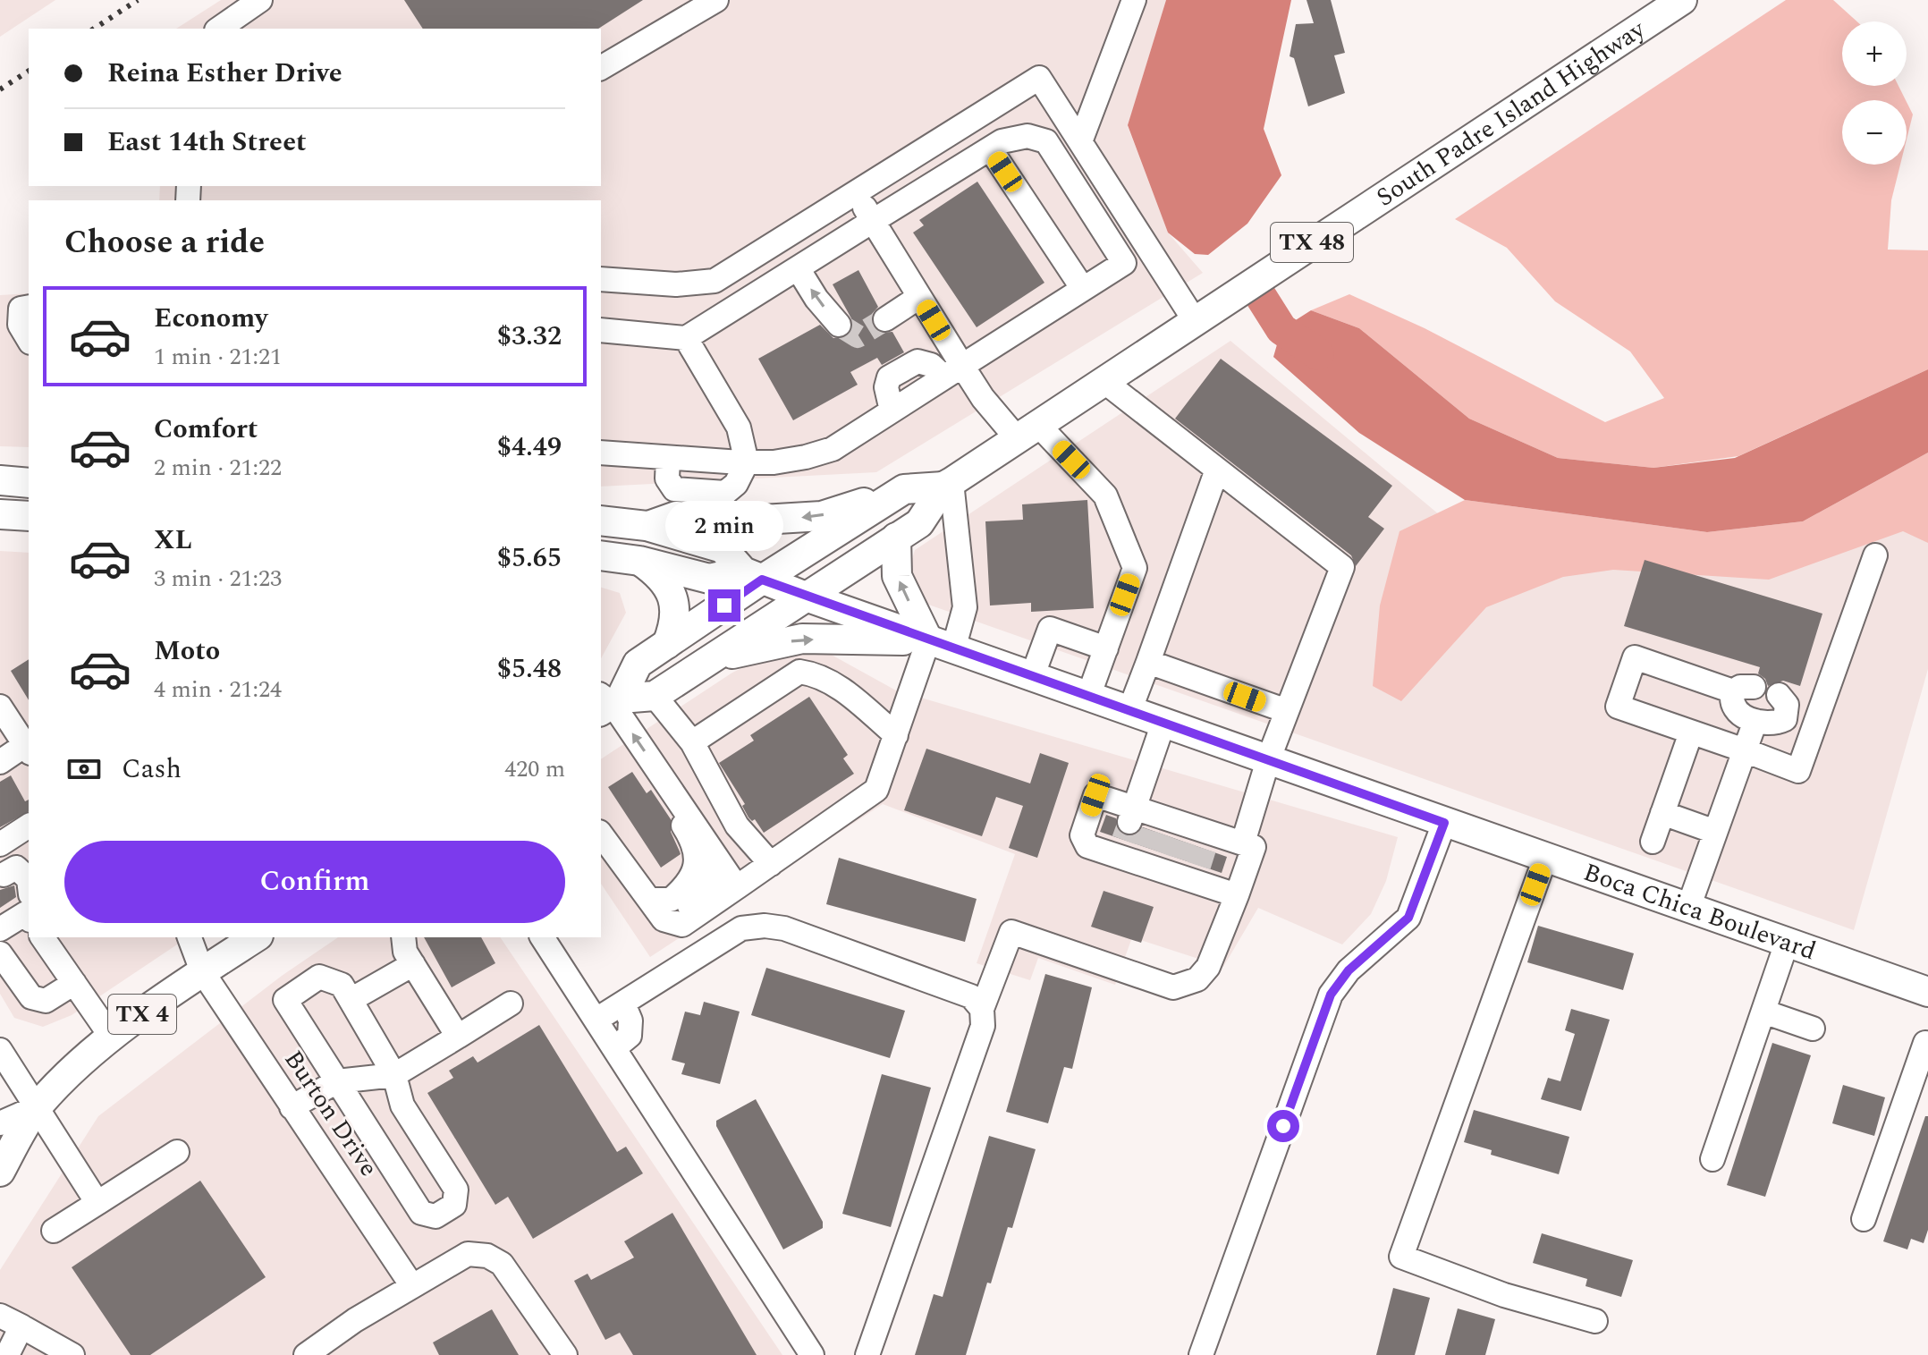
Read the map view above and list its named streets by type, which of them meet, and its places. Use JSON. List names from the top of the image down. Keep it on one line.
{"streets":{"main road":["South Padre Island Highway","TX 48","Boca Chica Boulevard","TX 4"],"street":["Burton Drive"]},"crossings":[["South Padre Island Highway","TX 48"],["South Padre Island Highway","Boca Chica Boulevard"],["TX 48","Boca Chica Boulevard"],["TX 4","Burton Drive"]],"page":{"map_buttons":["+","−"],"banner":["Reina Esther Drive","East 14th Street"],"heading":"Choose a ride","list":[{"name":"Economy","note":"1 min · 21:21","value":"$3.32"},{"name":"Comfort","note":"2 min · 21:22","value":"$4.49"},{"name":"XL","note":"3 min · 21:23","value":"$5.65"},{"name":"Moto","note":"4 min · 21:24","value":"$5.48"}],"bubble":"2 min","pay":["Cash","420 m"],"buttons":"Confirm"}}
